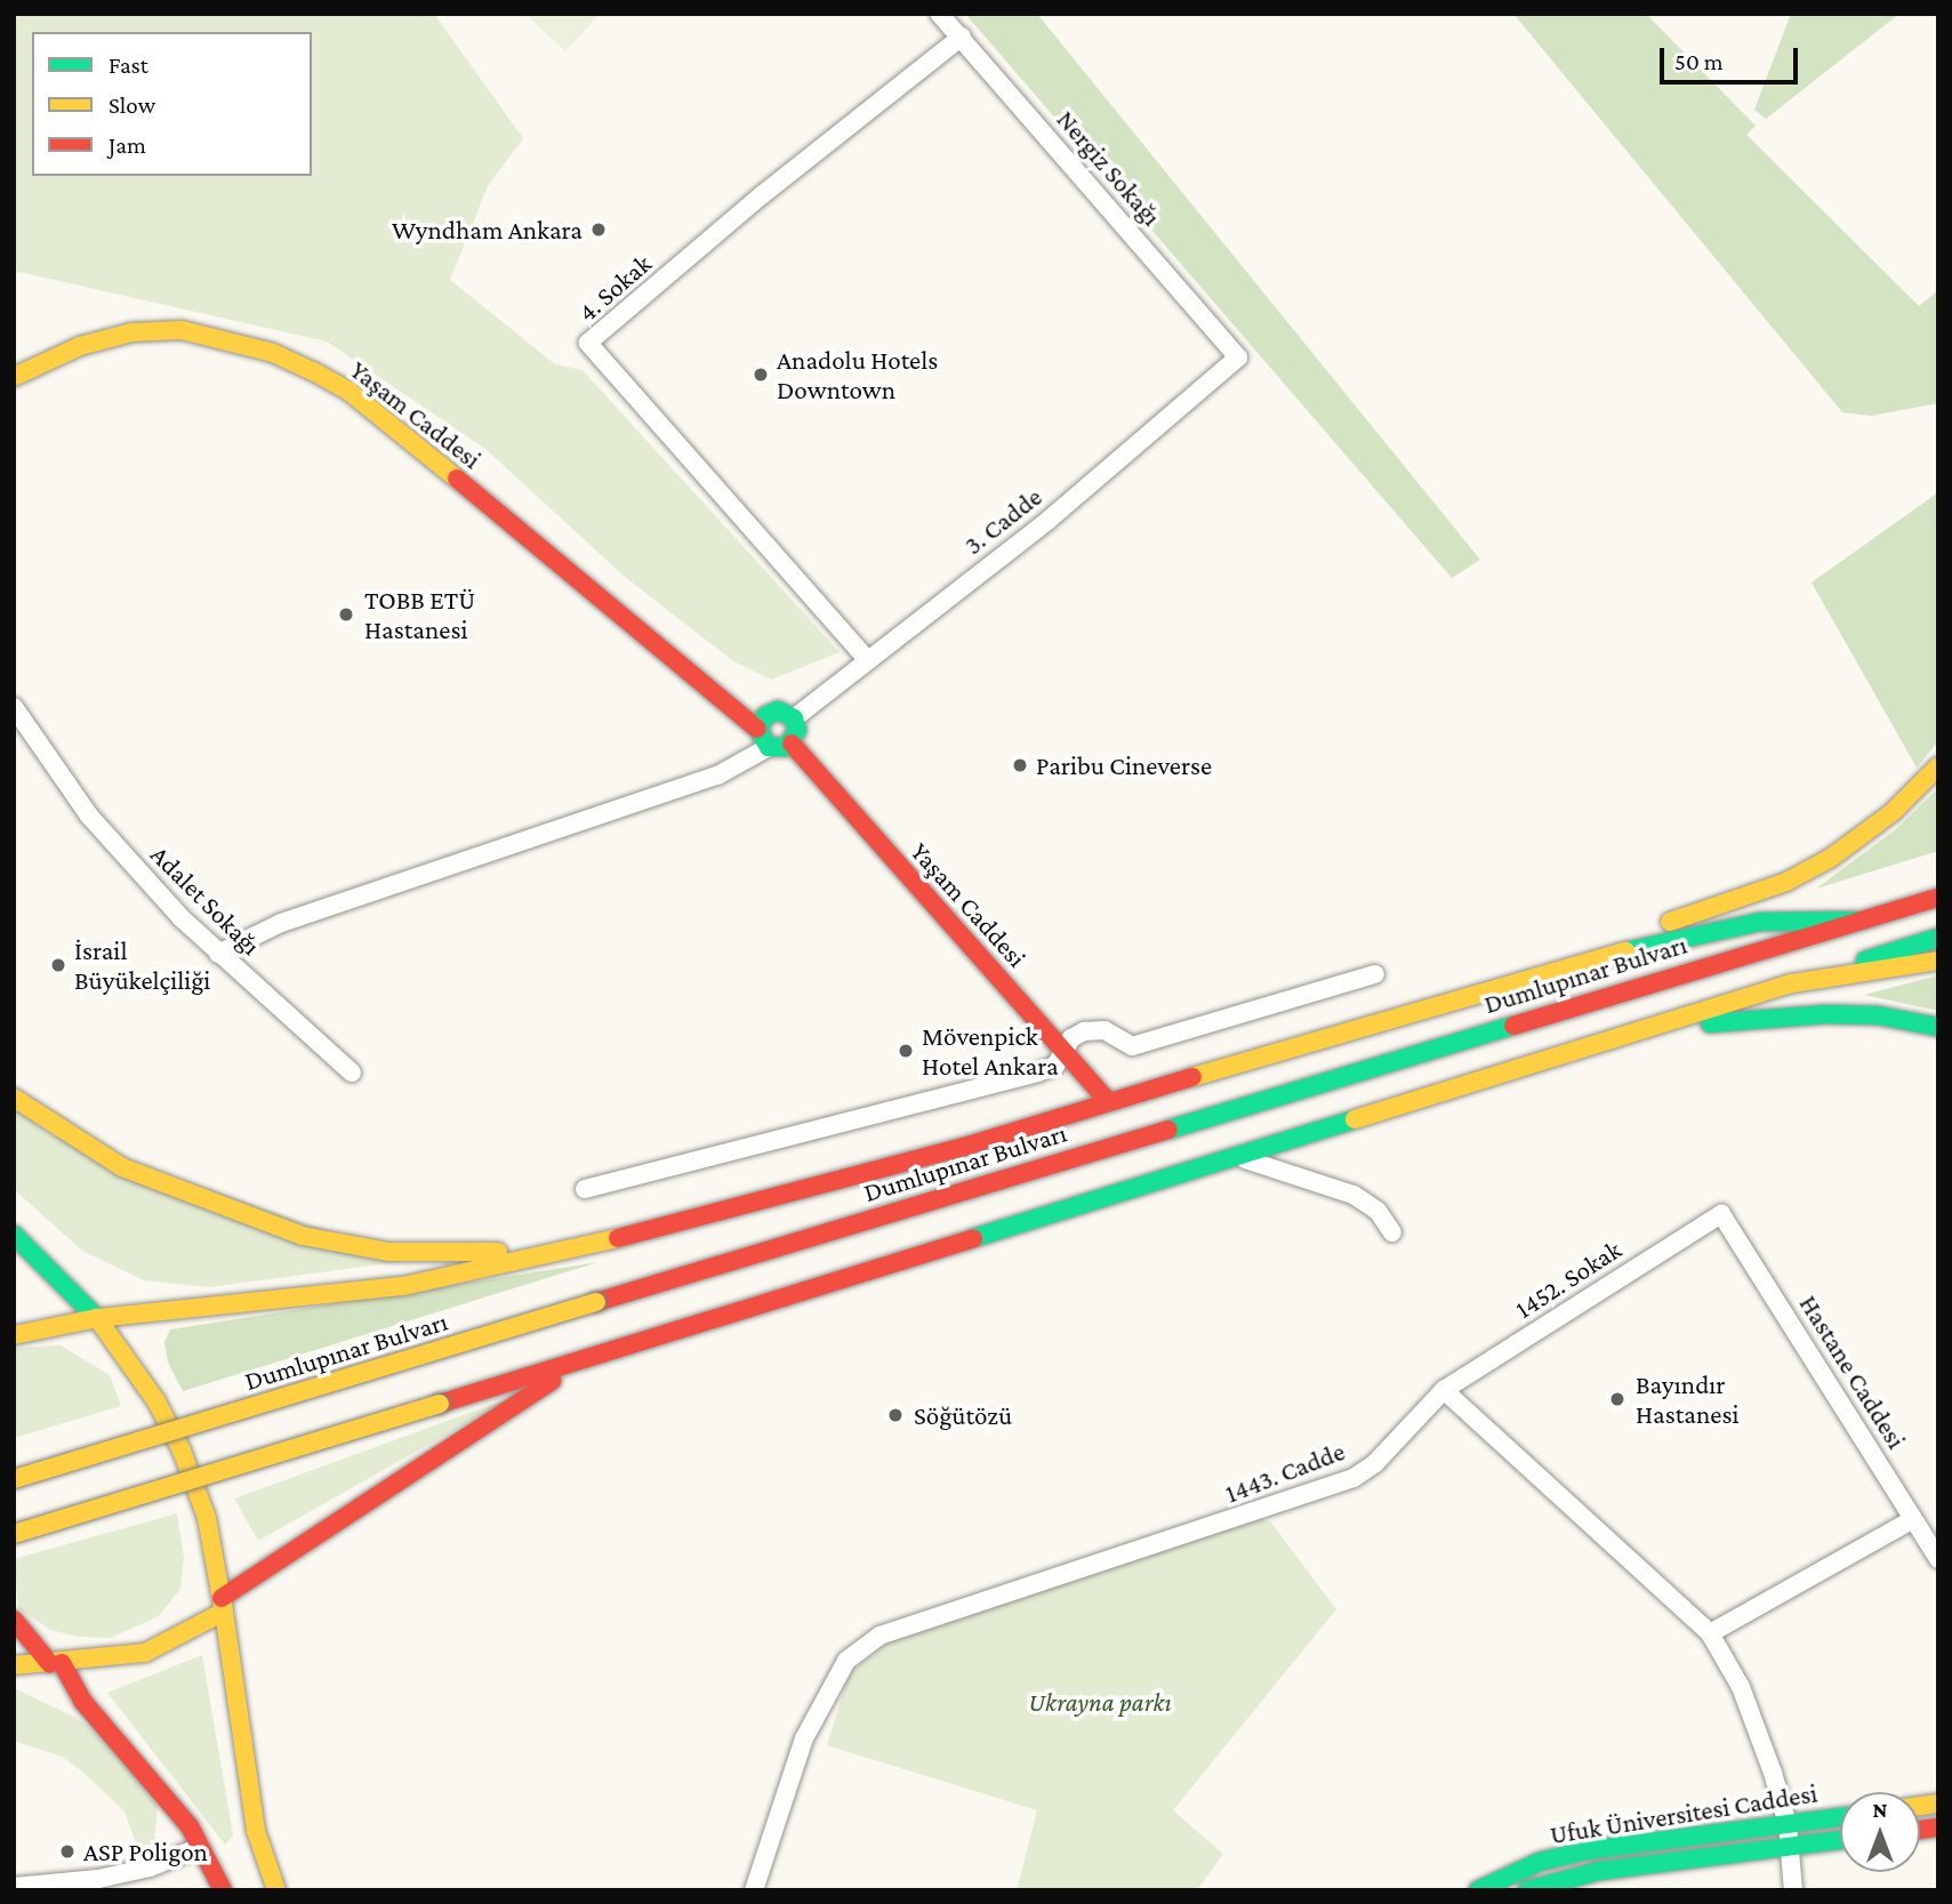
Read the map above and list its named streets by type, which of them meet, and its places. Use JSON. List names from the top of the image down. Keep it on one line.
{"streets":{"main road":["Yaşam Caddesi","Dumlupınar Bulvarı","Ufuk Üniversitesi Caddesi"],"street":["Nergiz Sokağı","4. Sokak","3. Cadde","Adalet Sokağı","1452. Sokak","Hastane Caddesi","1443. Cadde"]},"crossings":[["Nergiz Sokağı","4. Sokak"],["Nergiz Sokağı","3. Cadde"],["4. Sokak","3. Cadde"],["Yaşam Caddesi","3. Cadde"],["1452. Sokak","Hastane Caddesi"],["1452. Sokak","1443. Cadde"]],"parks":["Ukrayna parkı"],"places":["Wyndham Ankara","Anadolu Hotels Downtown","TOBB ETÜ Hastanesi","Paribu Cineverse","İsrail Büyükelçiliği","Mövenpick Hotel Ankara","Bayındır Hastanesi","Söğütözü","ASP Poligon"],"legend":["Fast","Slow","Jam"],"scale_bar":"50 m","north":"top"}
